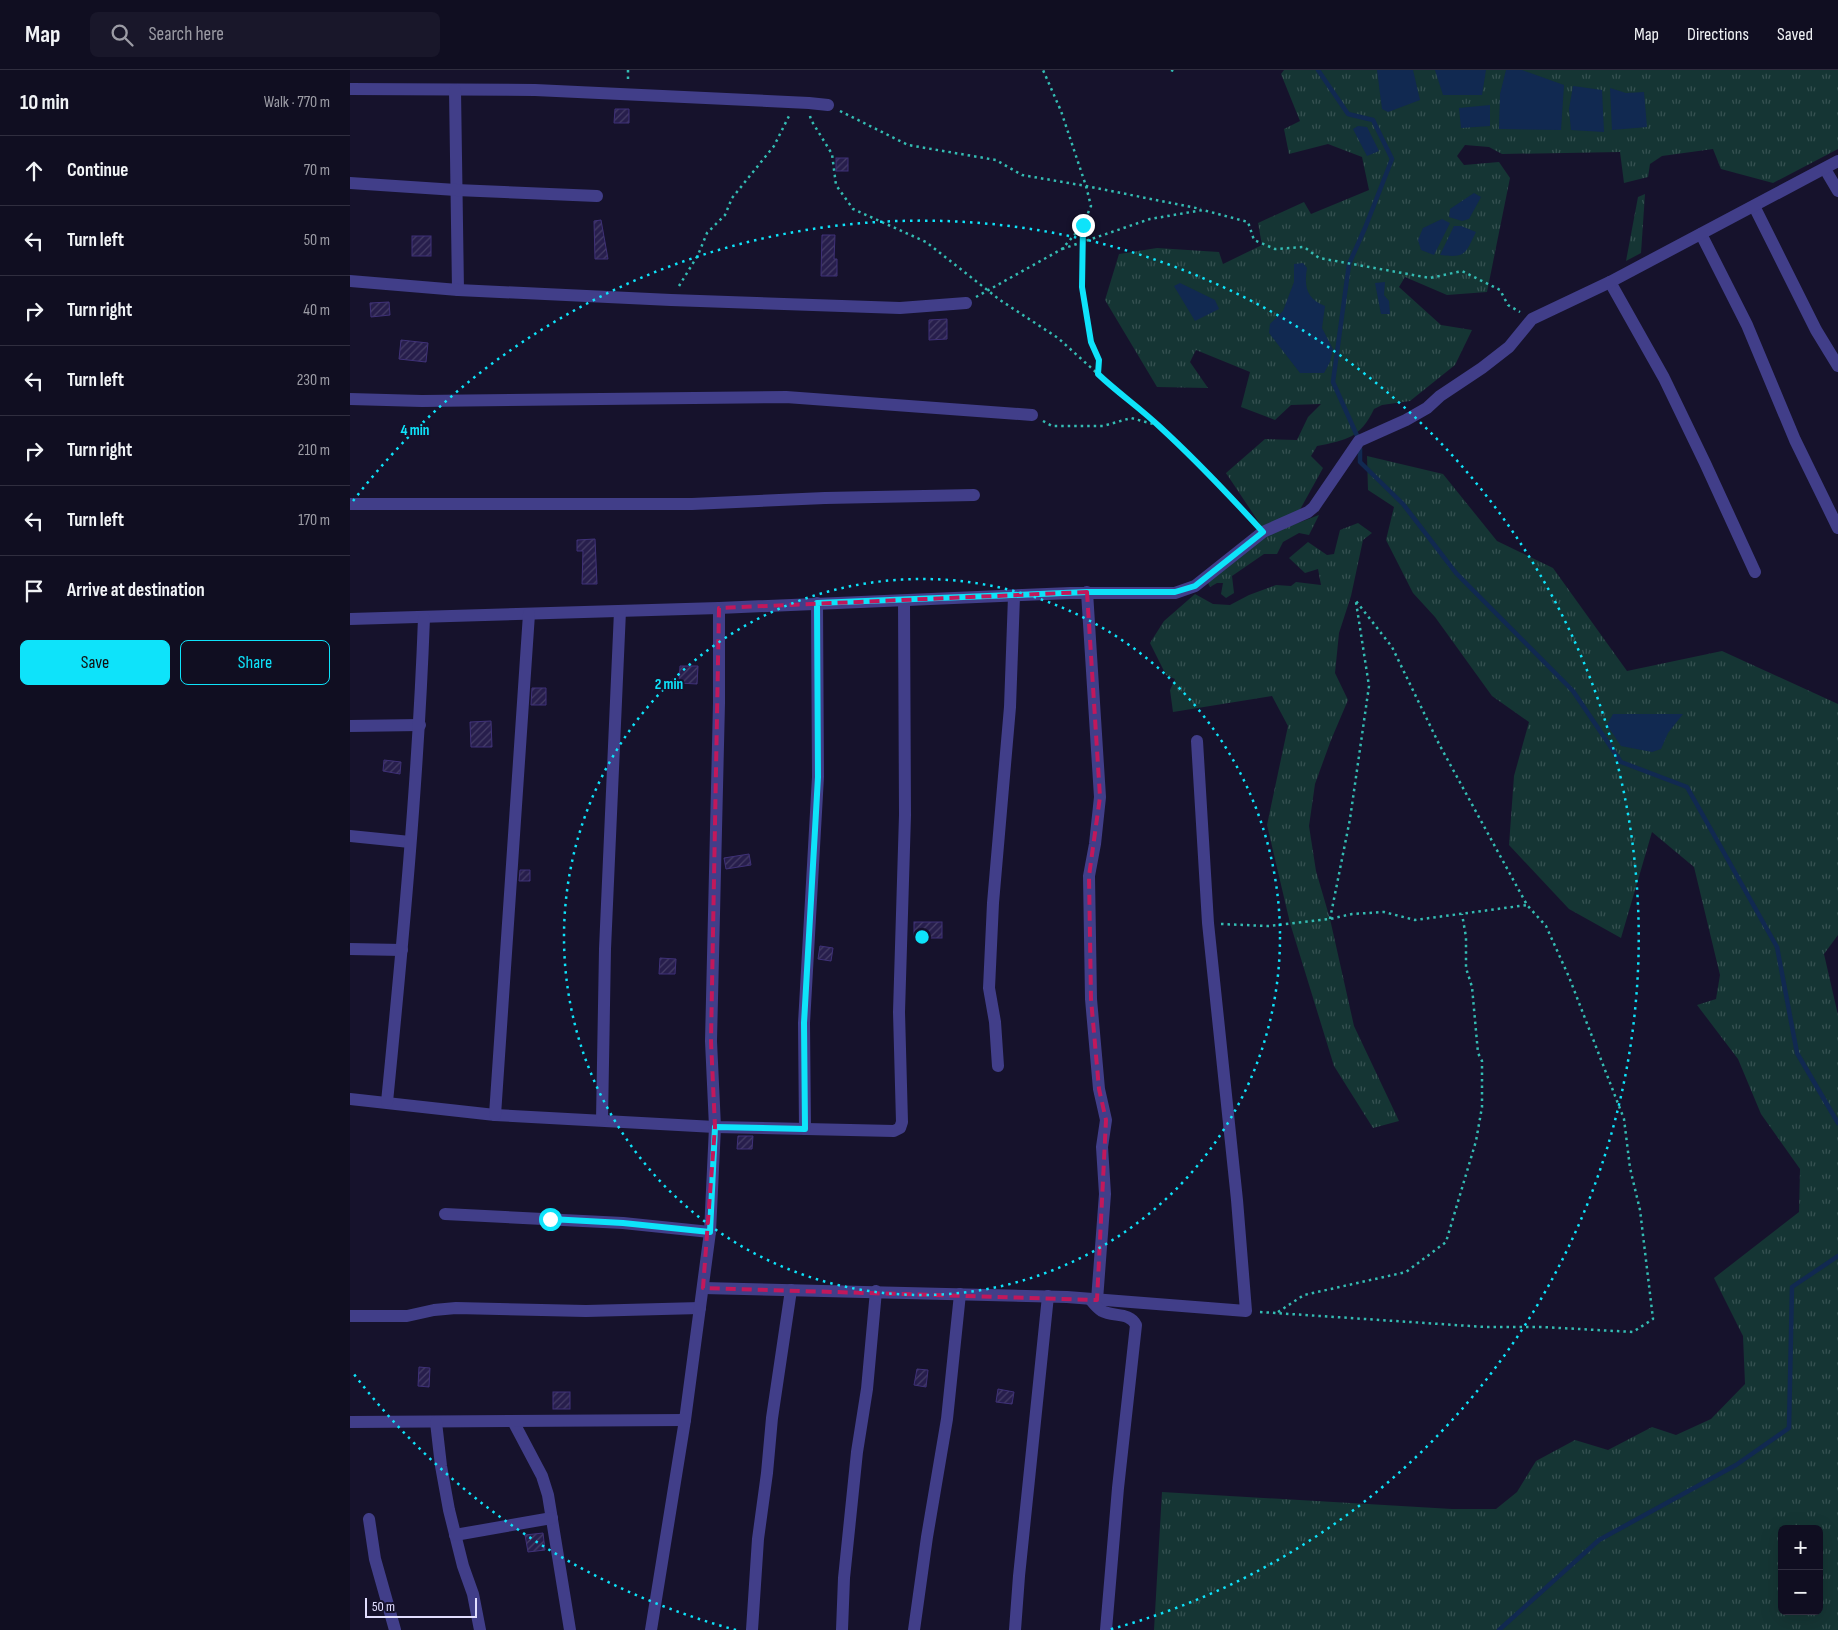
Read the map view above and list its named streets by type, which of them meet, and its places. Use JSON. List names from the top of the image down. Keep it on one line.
{"scale_bar":"50 m","page":{"header":"Map","search":"Search here","nav":["Map","Directions","Saved"],"heading":["10 min","Walk · 770 m"],"list":[["Continue","70 m"],["Turn left","50 m"],["Turn right","40 m"],["Turn left","230 m"],["Turn right","210 m"],["Turn left","170 m"],"Arrive at destination"],"buttons":["Save","Share"],"map_buttons":["+","−"],"scale":"50 m"},"rings":["4 min","2 min"]}
